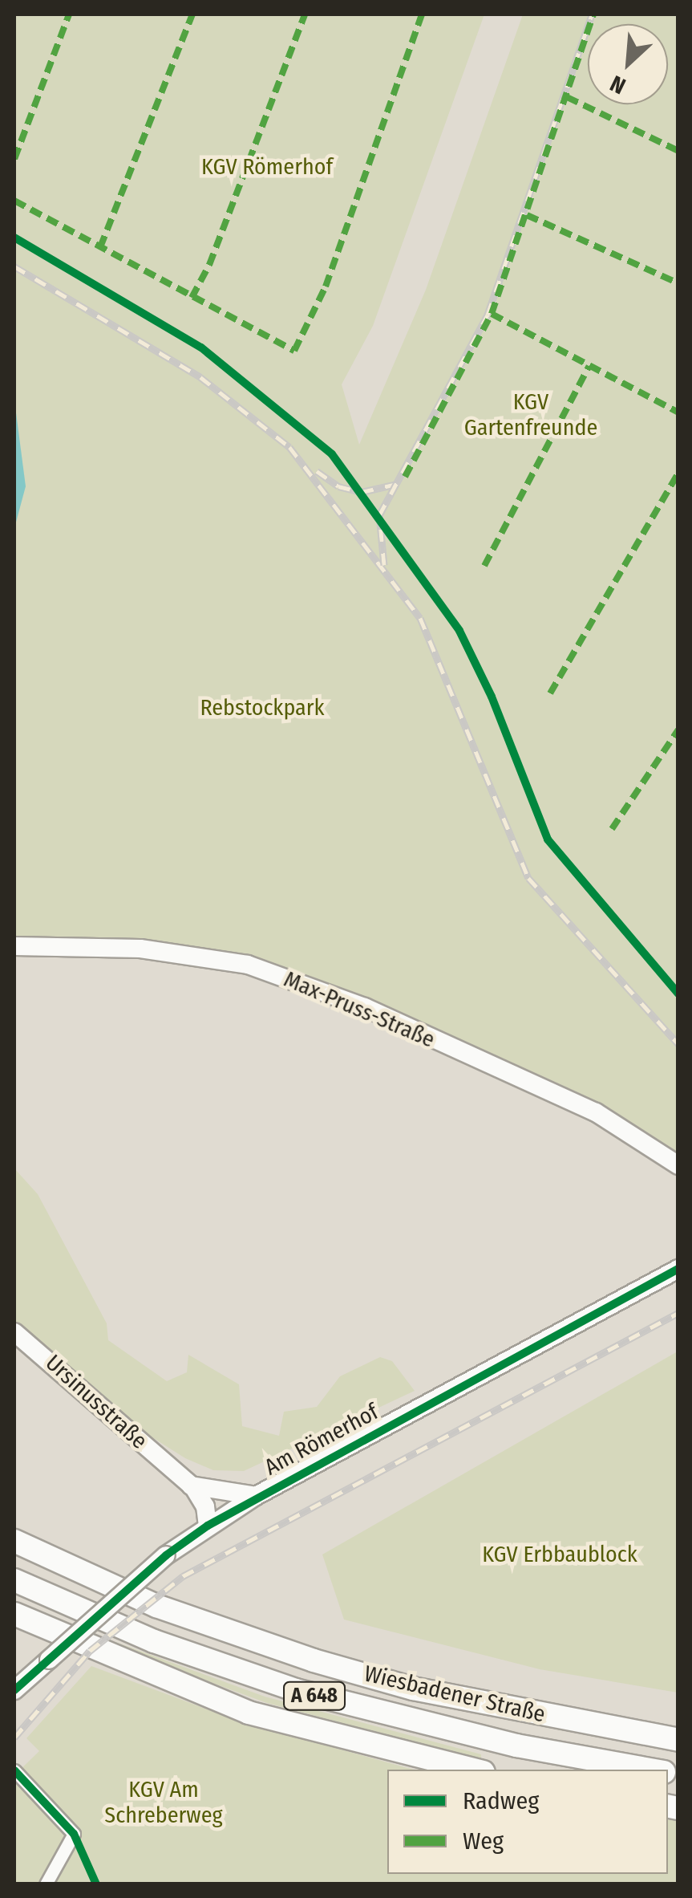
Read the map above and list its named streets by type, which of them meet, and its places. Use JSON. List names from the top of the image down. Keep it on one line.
{"streets":{"highway":["Wiesbadener Straße","A 648"],"main road":["Max-Pruss-Straße","Ursinusstraße","Am Römerhof"]},"crossings":[["Ursinusstraße","Am Römerhof"]],"parks":["KGV Römerhof","KGV Gartenfreunde","Rebstockpark","KGV Erbbaublock","KGV Am Schreberweg"],"legend":["Radweg","Weg"],"north":"bottom left"}
